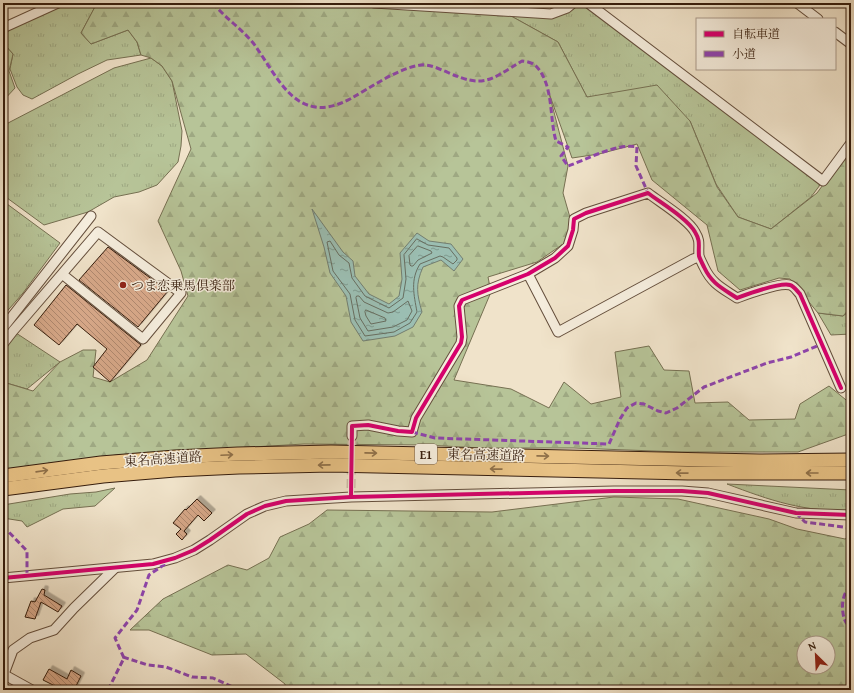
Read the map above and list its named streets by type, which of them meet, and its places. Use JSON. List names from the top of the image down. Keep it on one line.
{"streets":{"highway":["E1","東名高速道路"]},"places":["つま恋乗馬倶楽部"],"legend":["自転車道","小道"],"north":"top left"}
